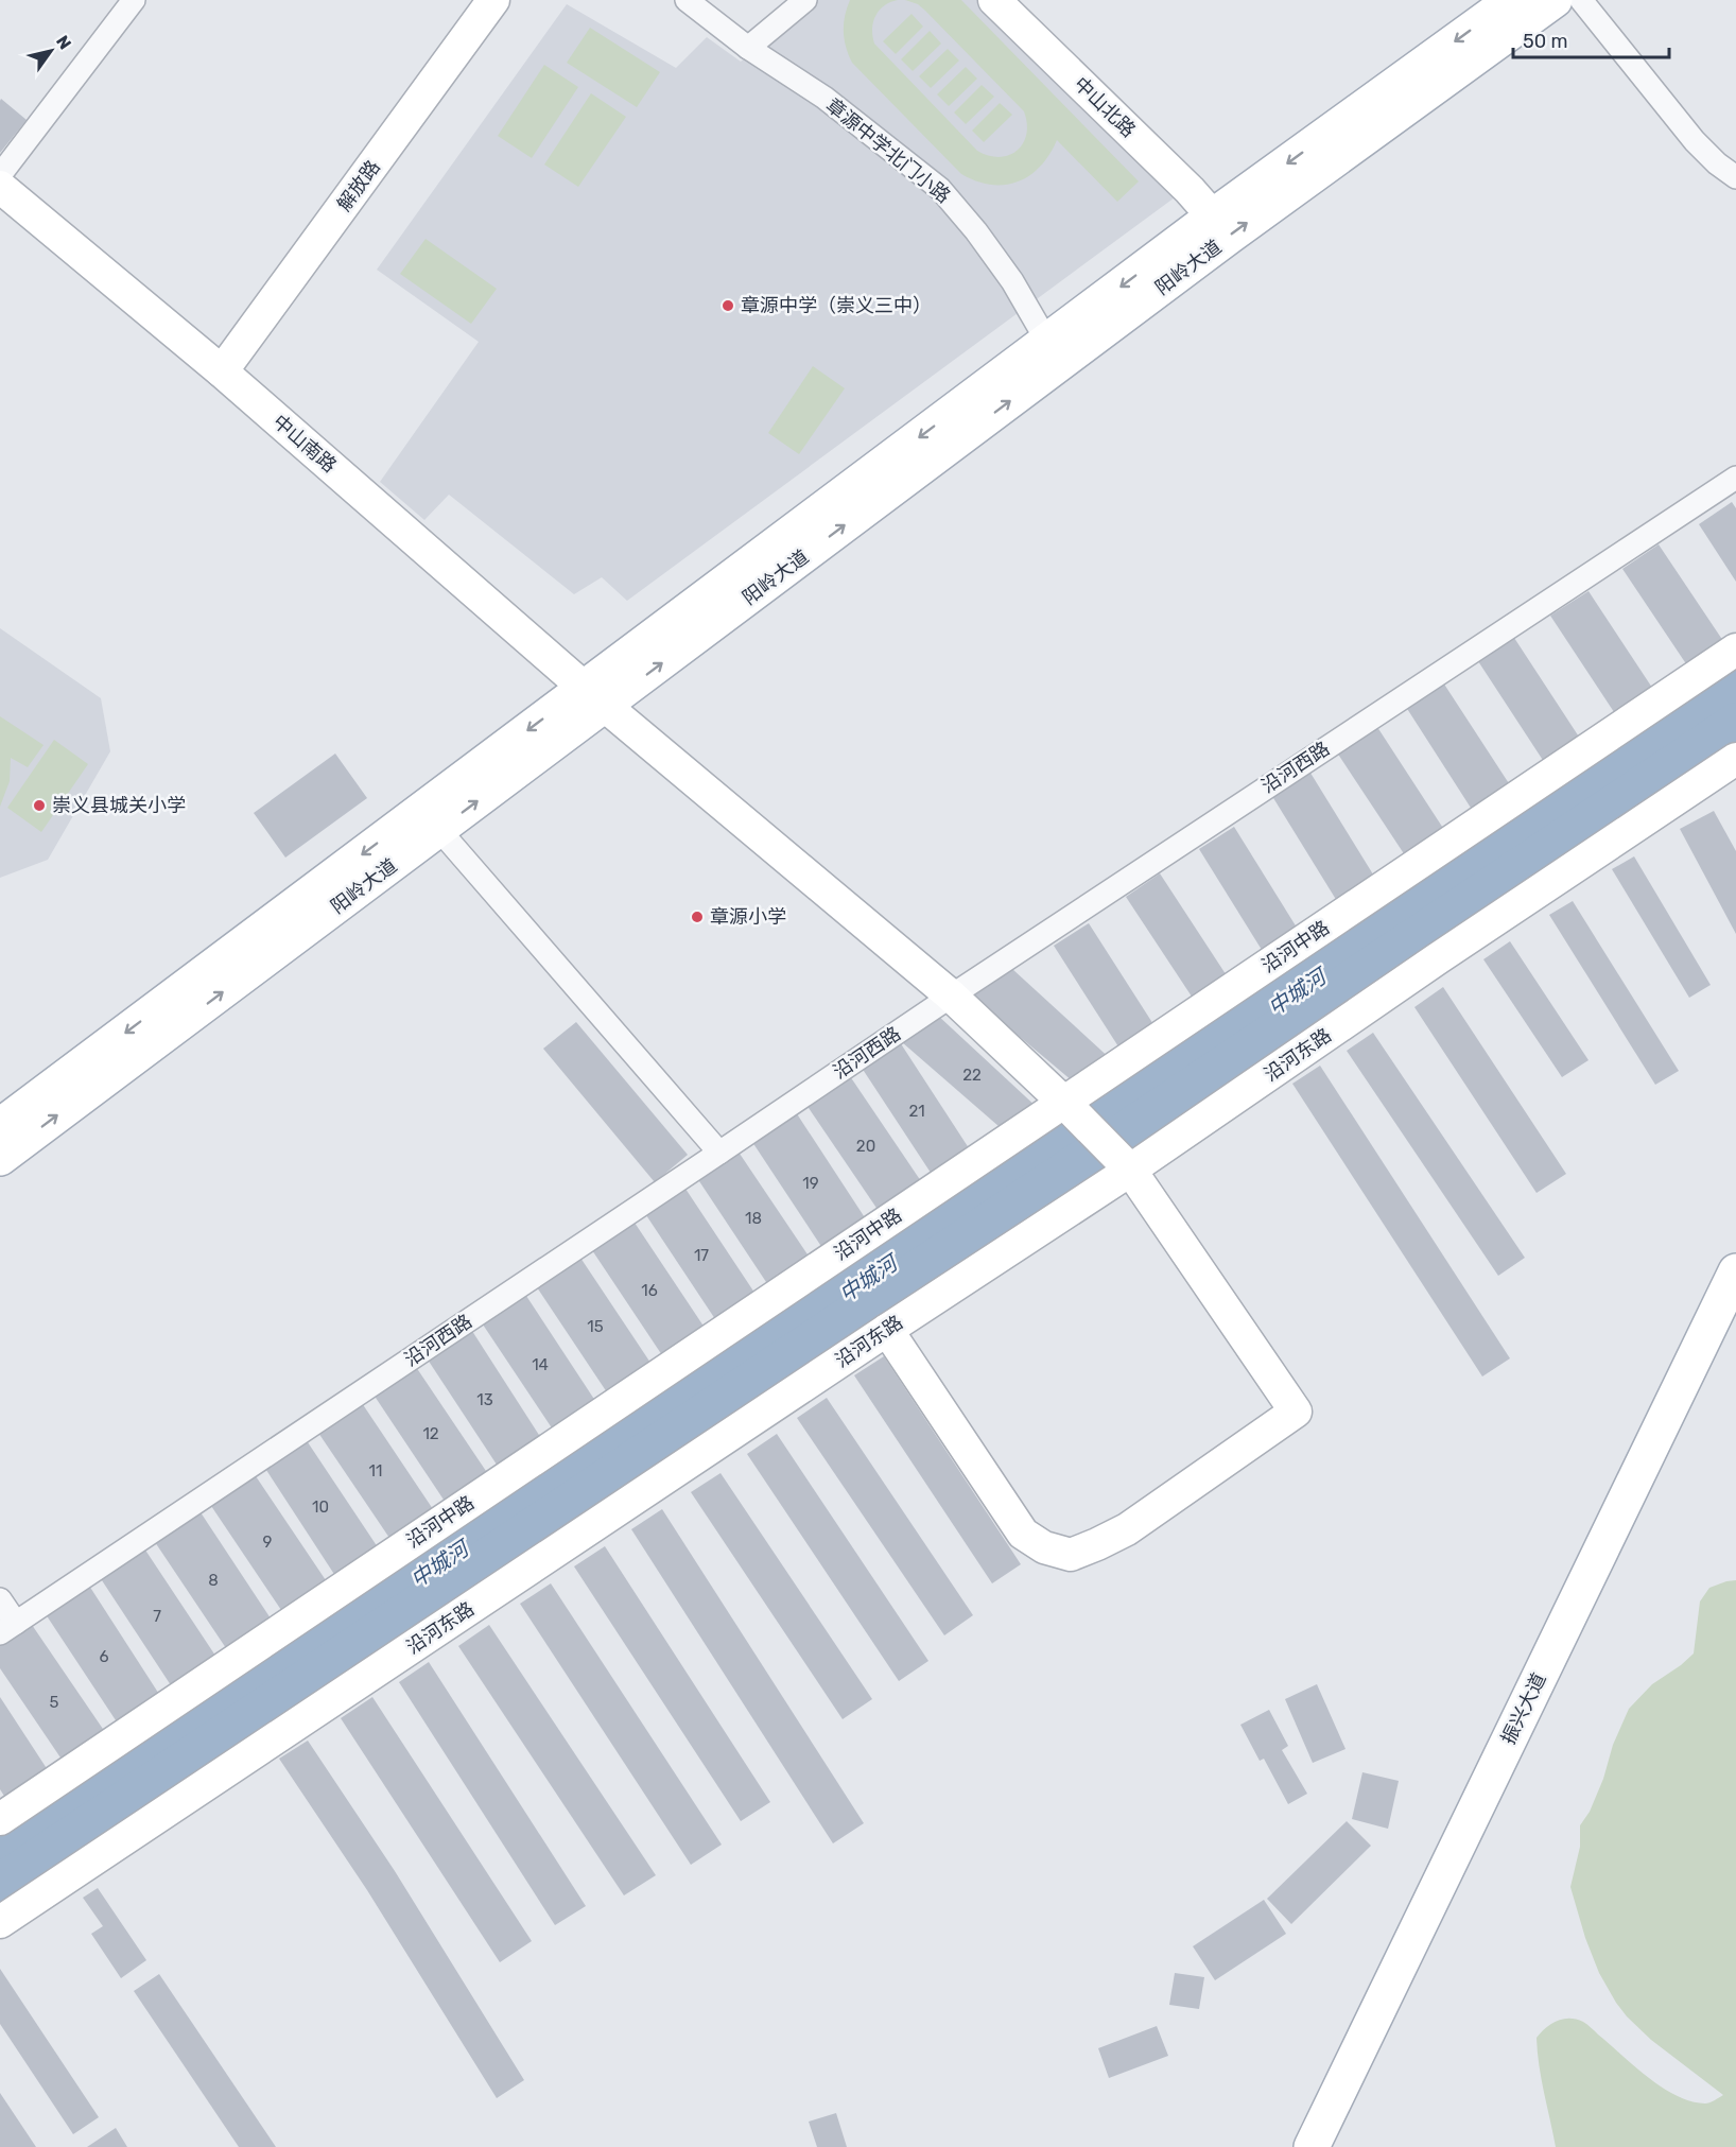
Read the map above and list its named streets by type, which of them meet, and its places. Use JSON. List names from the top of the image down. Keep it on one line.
{"streets":{"main road":["阳岭大道","振兴大道"],"street":["中山北路","章源中学北门小路","解放路","中山南路","沿河西路","沿河中路","沿河东路"]},"crossings":[["中山北路","阳岭大道"],["章源中学北门小路","阳岭大道"],["解放路","中山南路"],["阳岭大道","中山南路"],["中山南路","沿河西路"],["中山南路","沿河中路"],["中山南路","沿河东路"]],"water":["中城河"],"places":["章源中学（崇义三中）","崇义县城关小学","章源小学"],"house_numbers":["22","21","20","19","18","17","16","15","14","13","12","11","10","9","8","7","6","5"],"scale_bar":"50 m","north":"top right"}
